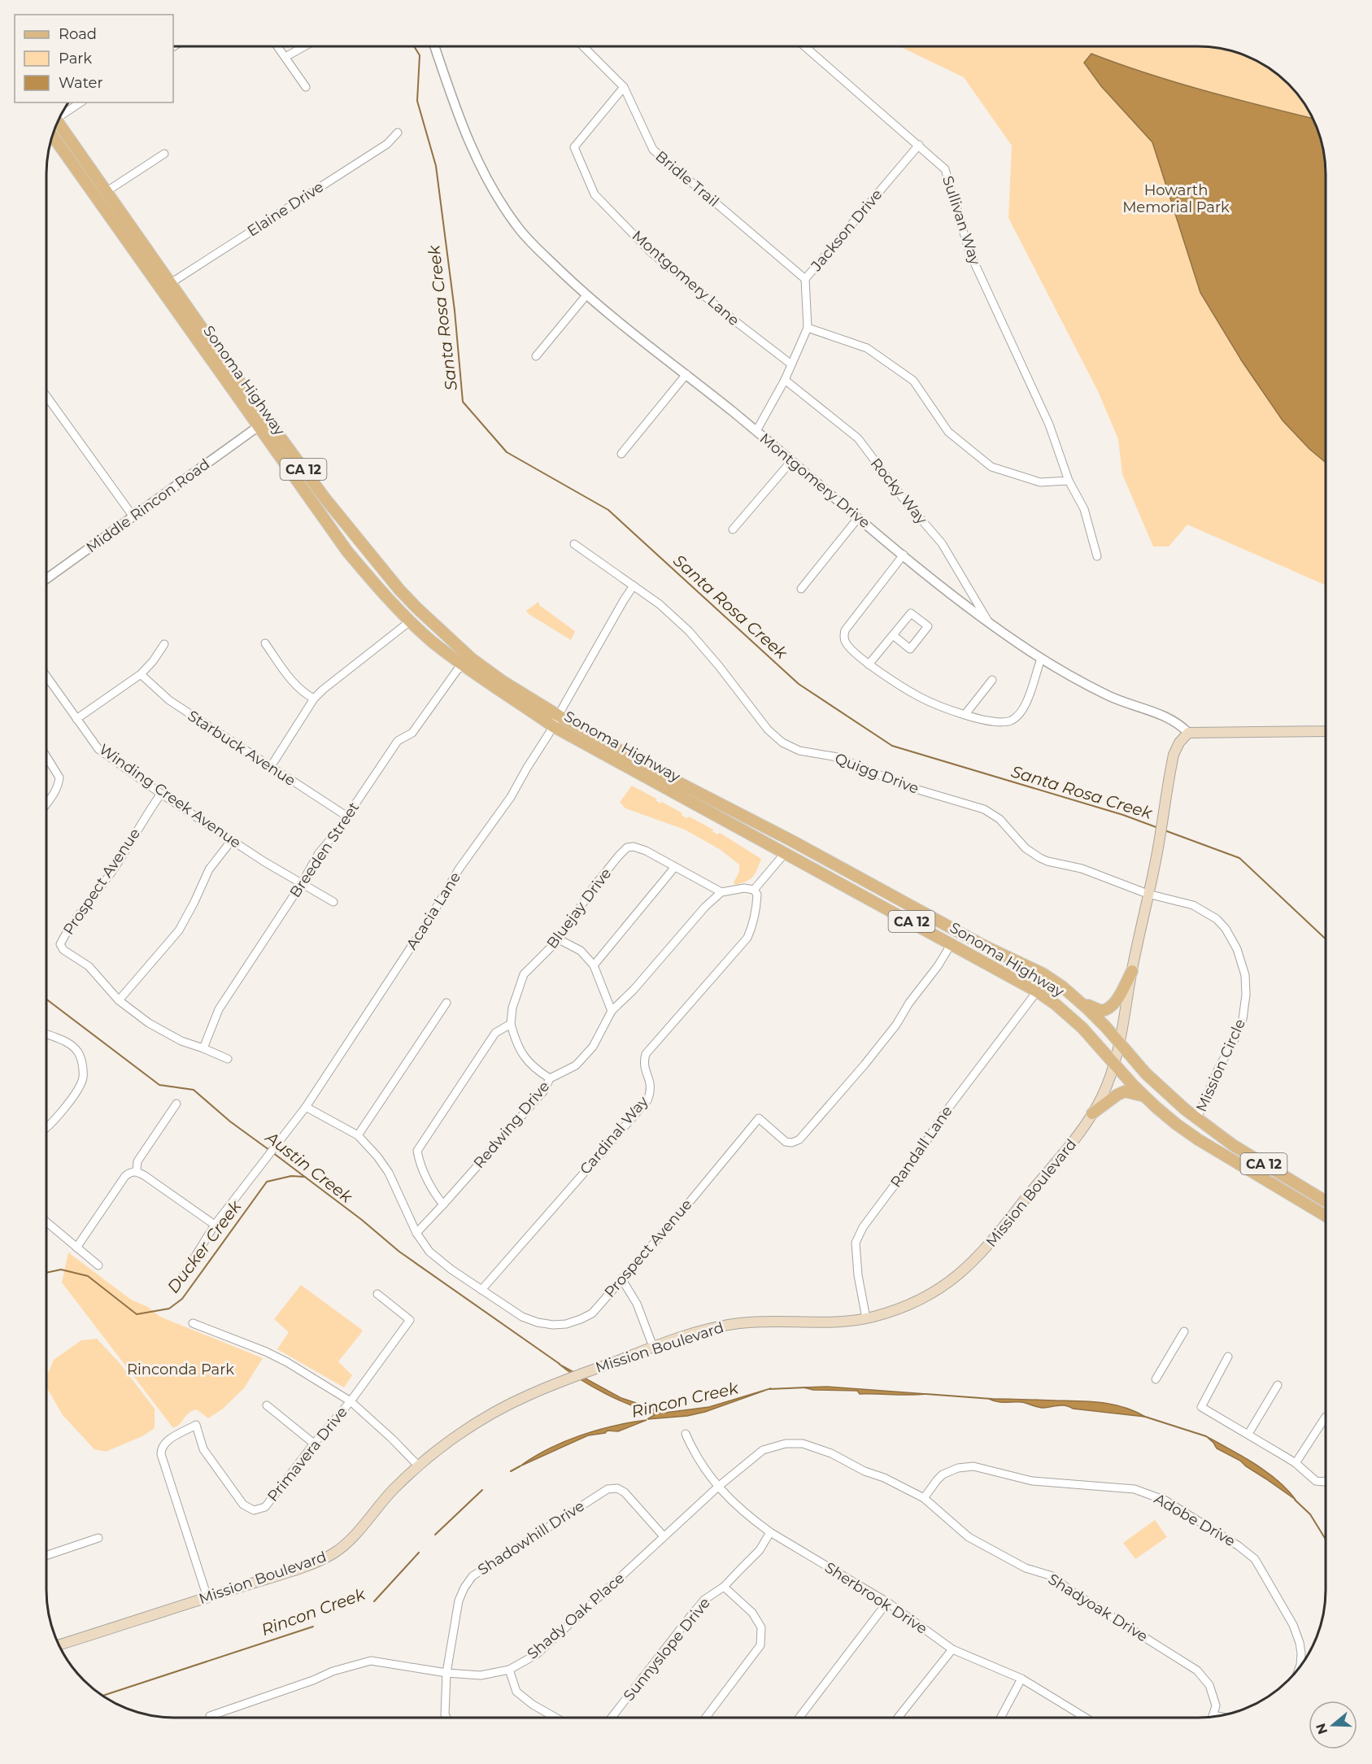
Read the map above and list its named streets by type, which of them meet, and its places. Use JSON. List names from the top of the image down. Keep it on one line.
{"streets":{"main road":["Sonoma Highway","CA 12","Mission Boulevard"],"street":["Bridle Trail","Elaine Drive","Sullivan Way","Jackson Drive","Montgomery Lane","Montgomery Drive","Rocky Way","Middle Rincon Road","Starbuck Avenue","Quigg Drive","Winding Creek Avenue","Breeden Street","Prospect Avenue","Bluejay Drive","Acacia Lane","Mission Circle","Redwing Drive","Cardinal Way","Randall Lane","Primavera Drive","Adobe Drive","Shadowhill Drive","Sherbrook Drive","Shadyoak Drive","Shady Oak Place","Sunnyslope Drive"]},"crossings":[["Bridle Trail","Jackson Drive"],["Bridle Trail","Montgomery Lane"],["Elaine Drive","Sonoma Highway"],["Sullivan Way","Jackson Drive"],["Jackson Drive","Montgomery Lane"],["Jackson Drive","Montgomery Drive"],["Jackson Drive","Rocky Way"],["Sonoma Highway","Middle Rincon Road"],["Sonoma Highway","Breeden Street"],["Sonoma Highway","Prospect Avenue"],["Sonoma Highway","Acacia Lane"],["Sonoma Highway","Mission Circle"],["Sonoma Highway","Randall Lane"],["Sonoma Highway","Mission Boulevard"],["Montgomery Drive","Rocky Way"],["Montgomery Drive","Mission Boulevard"],["Starbuck Avenue","Breeden Street"],["Quigg Drive","Acacia Lane"],["Quigg Drive","Mission Circle"],["Quigg Drive","Mission Boulevard"],["Winding Creek Avenue","Breeden Street"],["Winding Creek Avenue","Prospect Avenue"],["Breeden Street","Prospect Avenue"],["Prospect Avenue","Acacia Lane"],["Prospect Avenue","Redwing Drive"],["Prospect Avenue","Cardinal Way"],["Bluejay Drive","Redwing Drive"],["Mission Circle","Mission Boulevard"],["Randall Lane","Mission Boulevard"],["Mission Boulevard","Primavera Drive"],["Adobe Drive","Shadyoak Drive"],["Shadowhill Drive","Shady Oak Place"],["Sherbrook Drive","Shadyoak Drive"],["Sherbrook Drive","Shady Oak Place"],["Sherbrook Drive","Sunnyslope Drive"],["Shadyoak Drive","Shady Oak Place"]],"water":["Santa Rosa Creek","Austin Creek","Ducker Creek","Rincon Creek"],"parks":["Howarth Memorial Park","Rinconda Park"],"legend":["Road","Park","Water"],"north":"left"}
